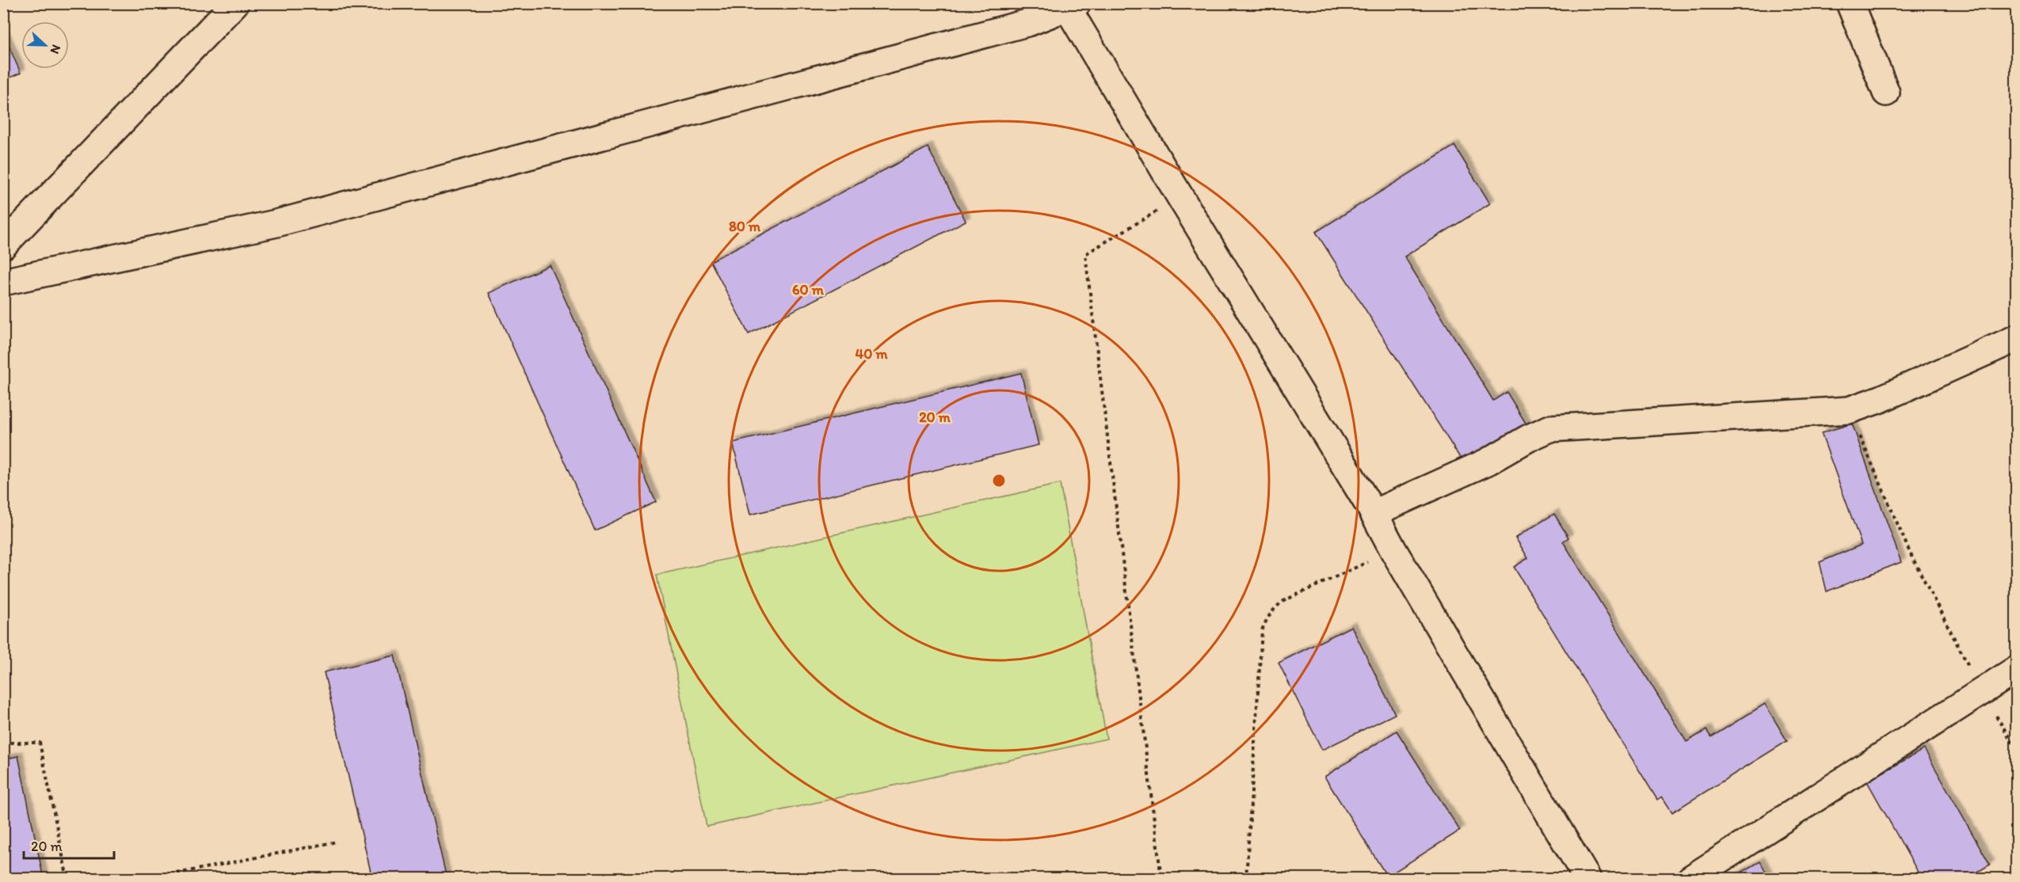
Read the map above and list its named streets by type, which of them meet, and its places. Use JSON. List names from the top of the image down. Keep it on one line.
{"scale_bar":"20 m","north":"right","rings":["80 m","60 m","40 m","20 m"]}
